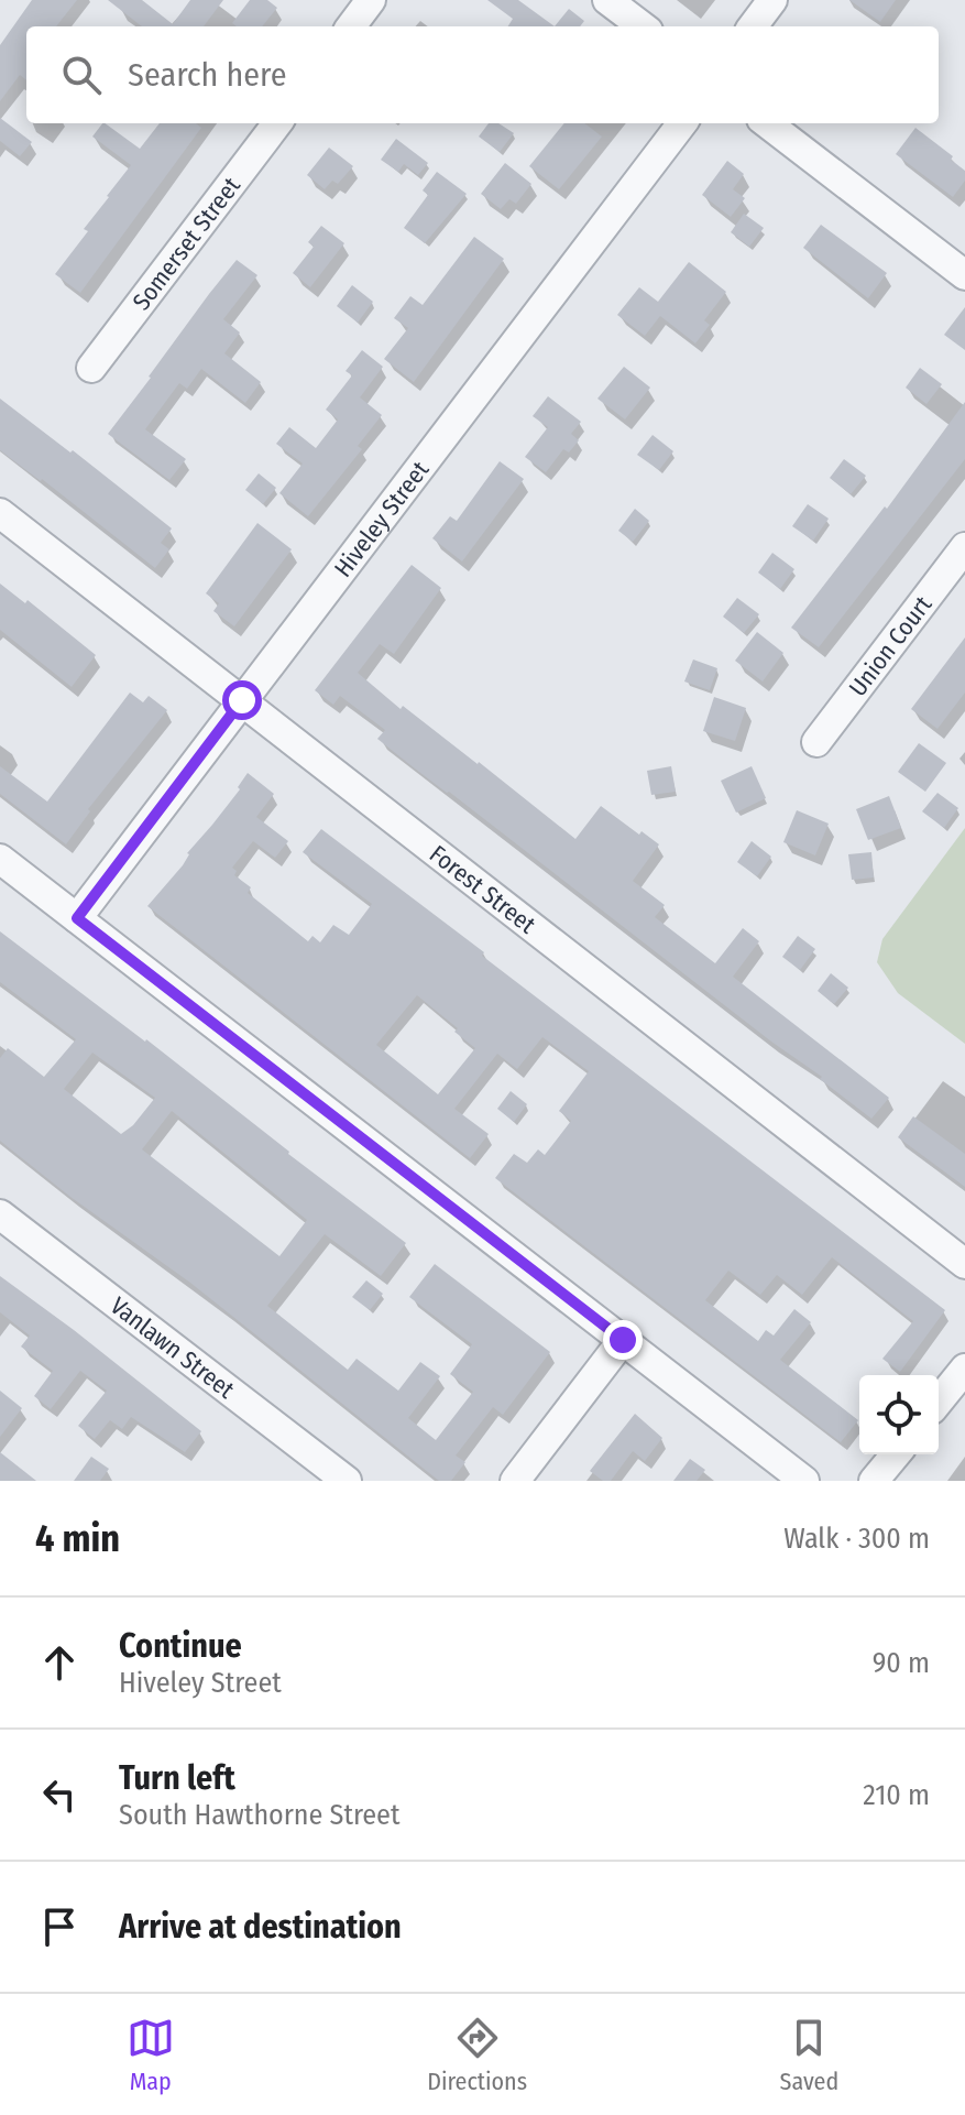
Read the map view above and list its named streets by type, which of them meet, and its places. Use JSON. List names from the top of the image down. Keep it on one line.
{"streets":{"street":["Somerset Street","Hiveley Street","Union Court","Forest Street","Vanlawn Street"]},"crossings":[["Hiveley Street","Forest Street"]],"page":{"search":"Search here","heading":["4 min","Walk · 300 m"],"list":[["Continue","Hiveley Street","90 m"],["Turn left","South Hawthorne Street","210 m"],"Arrive at destination"],"nav":["Map","Directions","Saved"]}}
